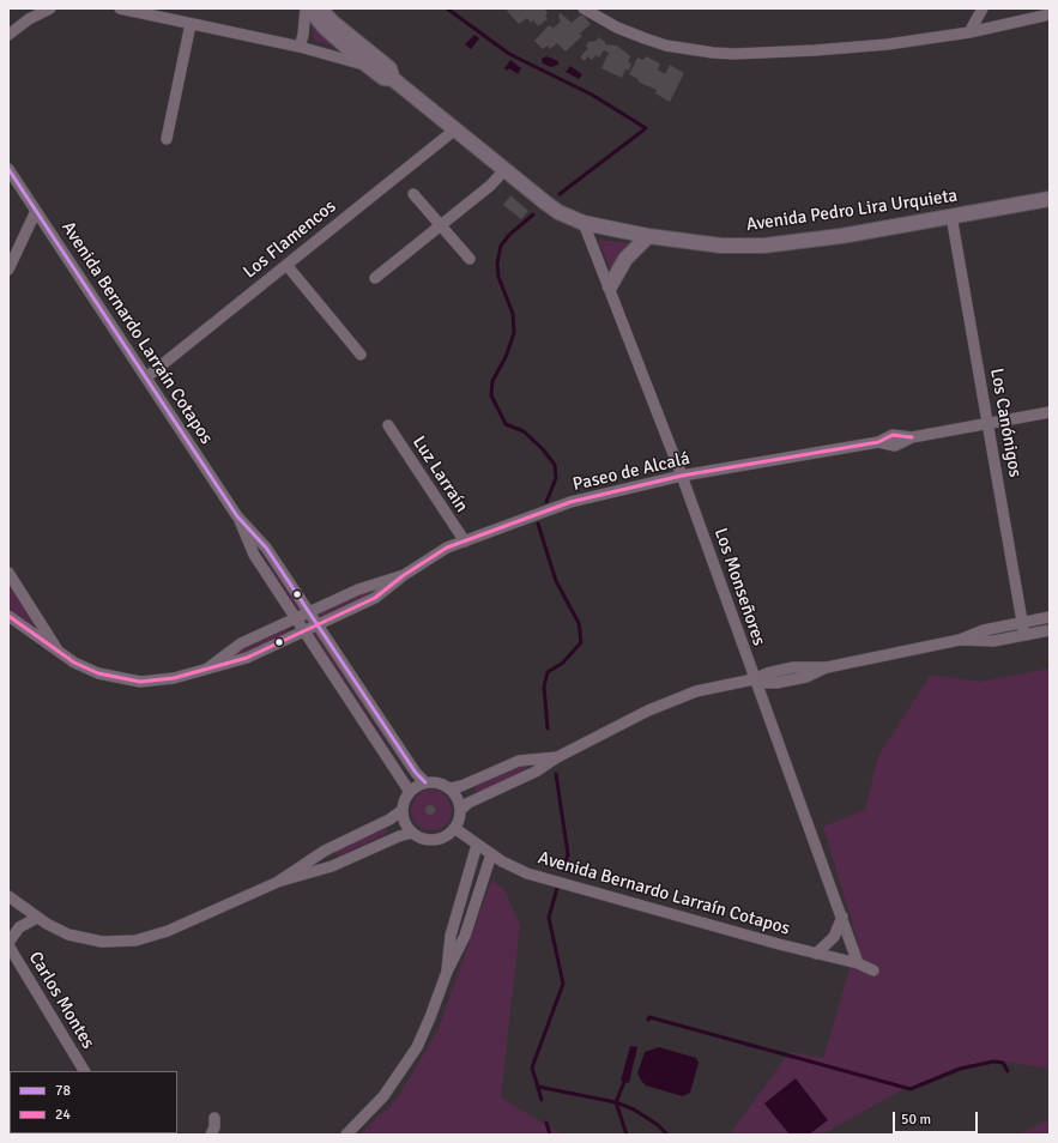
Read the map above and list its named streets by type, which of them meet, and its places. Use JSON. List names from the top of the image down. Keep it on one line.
{"streets":{"main road":["Avenida Pedro Lira Urquieta"],"street":["Los Flamencos","Avenida Bernardo Larraín Cotapos","Los Canónigos","Paseo de Alcalá","Luz Larraín","Los Monseñores","Carlos Montes"]},"crossings":[["Avenida Pedro Lira Urquieta","Los Flamencos"],["Avenida Pedro Lira Urquieta","Los Canónigos"],["Avenida Pedro Lira Urquieta","Los Monseñores"],["Los Flamencos","Avenida Bernardo Larraín Cotapos"],["Avenida Bernardo Larraín Cotapos","Paseo de Alcalá"],["Avenida Bernardo Larraín Cotapos","Los Monseñores"],["Los Canónigos","Paseo de Alcalá"],["Paseo de Alcalá","Luz Larraín"],["Paseo de Alcalá","Los Monseñores"]],"lines":["transit line 78","transit line 24"],"legend":["78","24"],"scale_bar":"50 m"}
